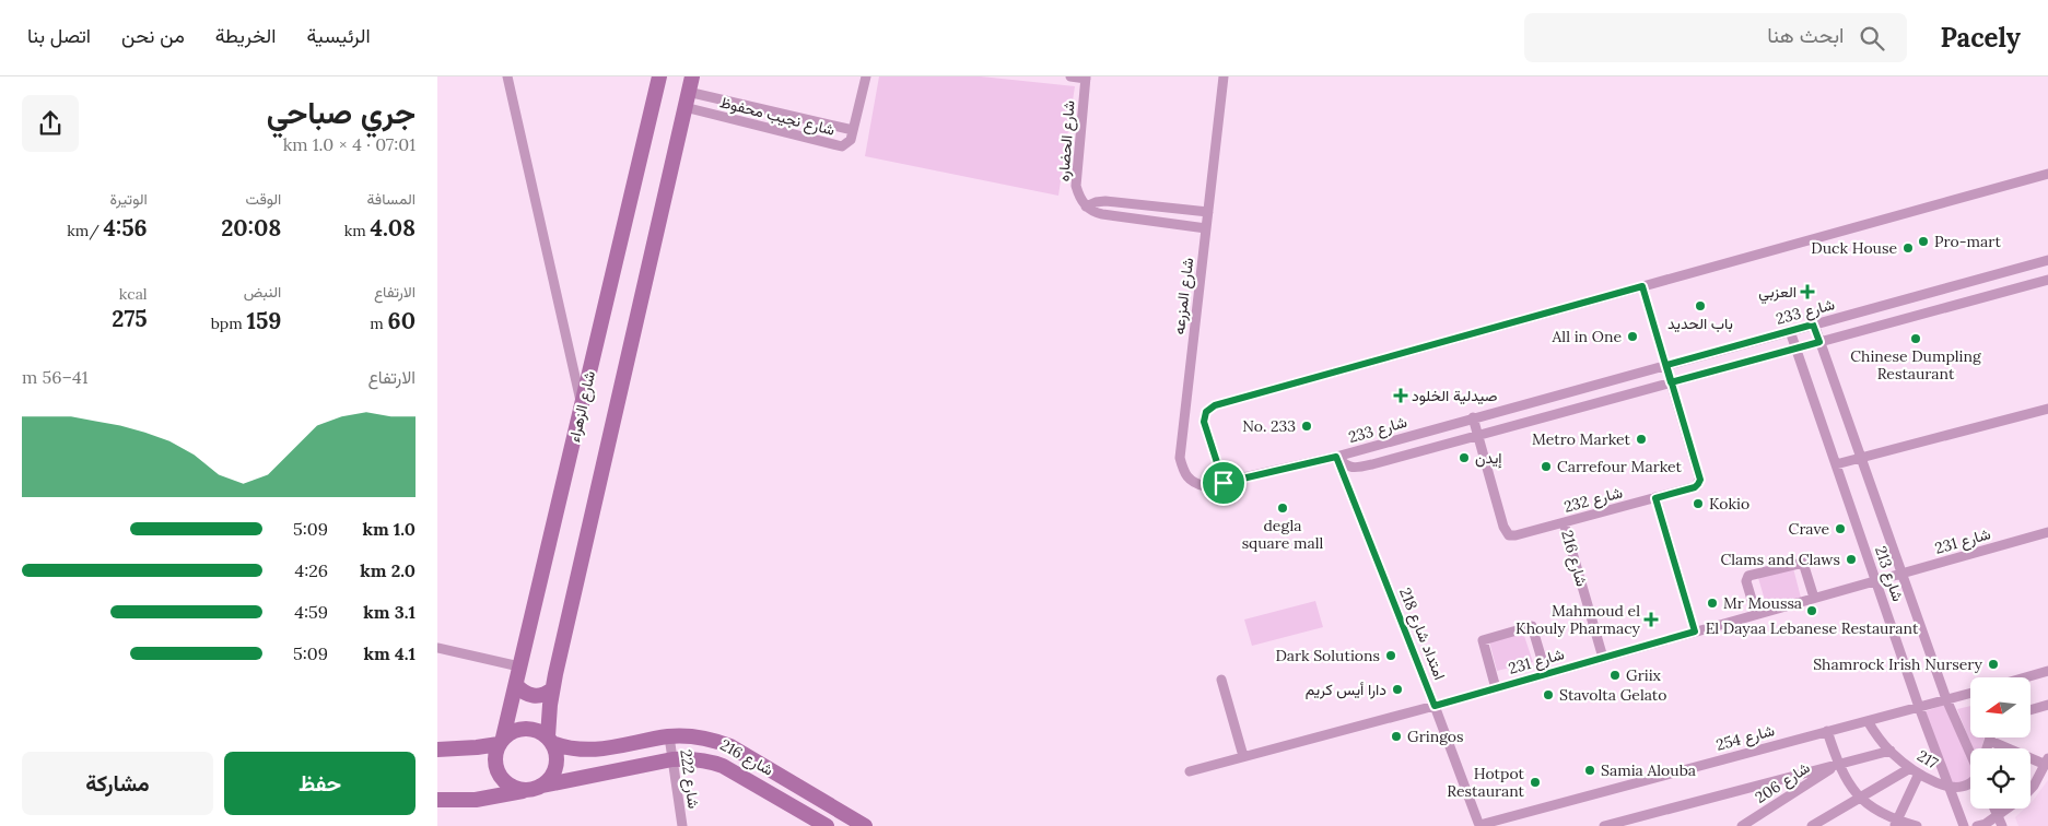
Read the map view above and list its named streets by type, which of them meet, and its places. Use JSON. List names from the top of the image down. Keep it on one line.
{"streets":{"main road":["شارع الزهراء","شارع 216"],"street":["شارع نجيب محفوظ","شارع الحضاره","شارع المزرعه","شارع 233","شارع 232","شارع 231","شارع 213","امتداد شارع 218","شارع 254","217","شارع 222","شارع 206"]},"crossings":[["شارع المزرعه","شارع 233"],["شارع المزرعه","امتداد شارع 218"],["شارع 233","شارع 232"],["شارع 233","شارع 213"],["شارع 233","امتداد شارع 218"],["شارع الزهراء","شارع 216"],["شارع 232","شارع 216"],["شارع 231","شارع 216"],["شارع 231","شارع 213"],["شارع 231","امتداد شارع 218"],["شارع 216","شارع 222"],["شارع 213","شارع 254"],["شارع 213","217"],["امتداد شارع 218","شارع 254"],["شارع 254","217"]],"places":{"other":["Pro-mart","Duck House","باب الحديد","All in One","Chinese Dumpling Restaurant","No. 233","Metro Market","إيدن","Carrefour Market","Kokio","degla square mall","Crave","Clams and Claws","Mr Moussa","El Dayaa Lebanese Restaurant","Dark Solutions","Shamrock Irish Nursery","Griix","دارا أيس كريم","Stavolta Gelato","Gringos","Samia Alouba","Hotpot Restaurant"],"health":["العزبي","صيدلية الخلود","Mahmoud el Khouly Pharmacy"]},"north":"left","page":{"header":"Pacely","search":"ابحث هنا","nav":["الرئيسية","الخريطة","من نحن","اتصل بنا"],"heading":["جري صباحي","07:01 · 4 × 1.0 km"],"stats":[["المسافة","4.08 km"],["الوقت","20:08"],["الوتيرة","4:56 /km"],["الارتفاع","60 m"],["النبض","159 bpm"],["kcal","275"]],"chart":["الارتفاع","41–56 m"],"list":[{"name":"1.0 km","note":"5:09"},{"name":"2.0 km","note":"4:26"},{"name":"3.1 km","note":"4:59"},{"name":"4.1 km","note":"5:09"}],"buttons":["حفظ","مشاركة"]}}
